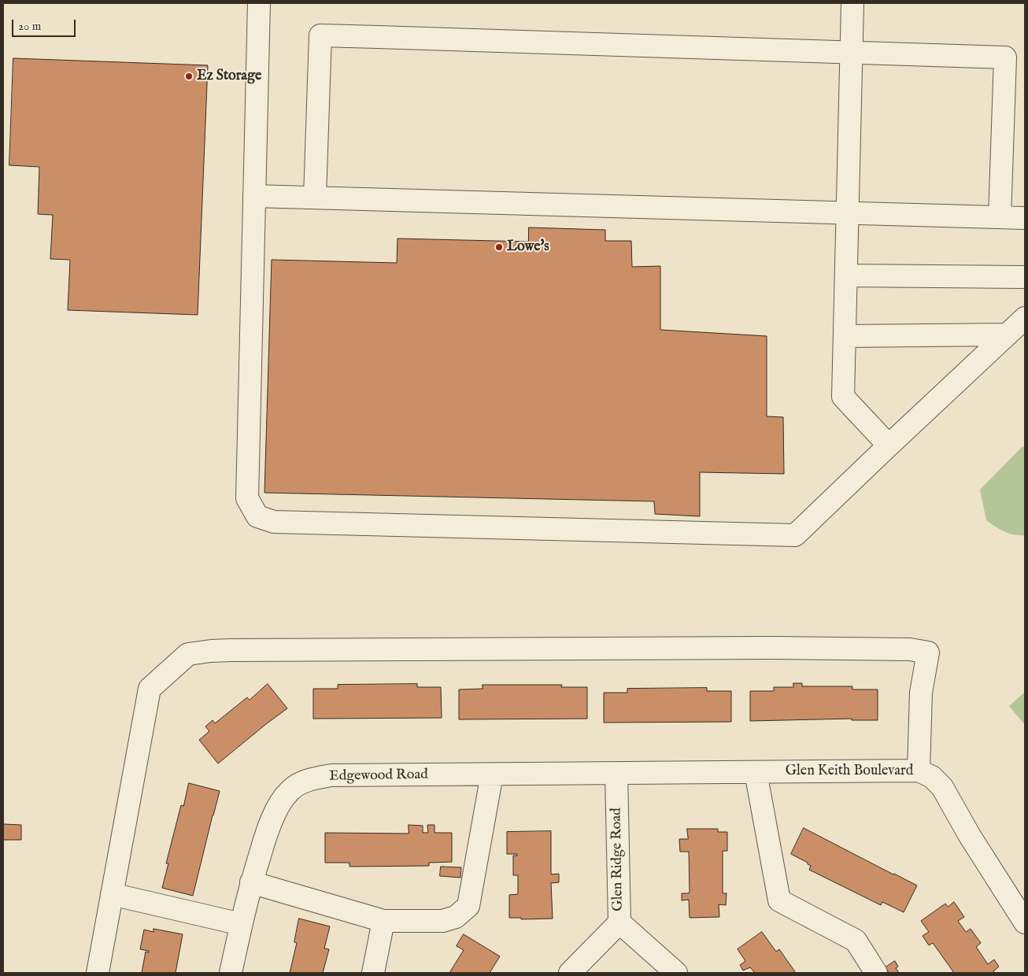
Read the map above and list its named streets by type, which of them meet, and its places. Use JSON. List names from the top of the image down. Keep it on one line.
{"streets":{"street":["Glen Keith Boulevard","Edgewood Road","Glen Ridge Road"]},"crossings":[["Glen Keith Boulevard","Edgewood Road"],["Glen Keith Boulevard","Glen Ridge Road"],["Edgewood Road","Glen Ridge Road"]],"places":["Ez Storage","Lowe's"],"scale_bar":"20 m"}
